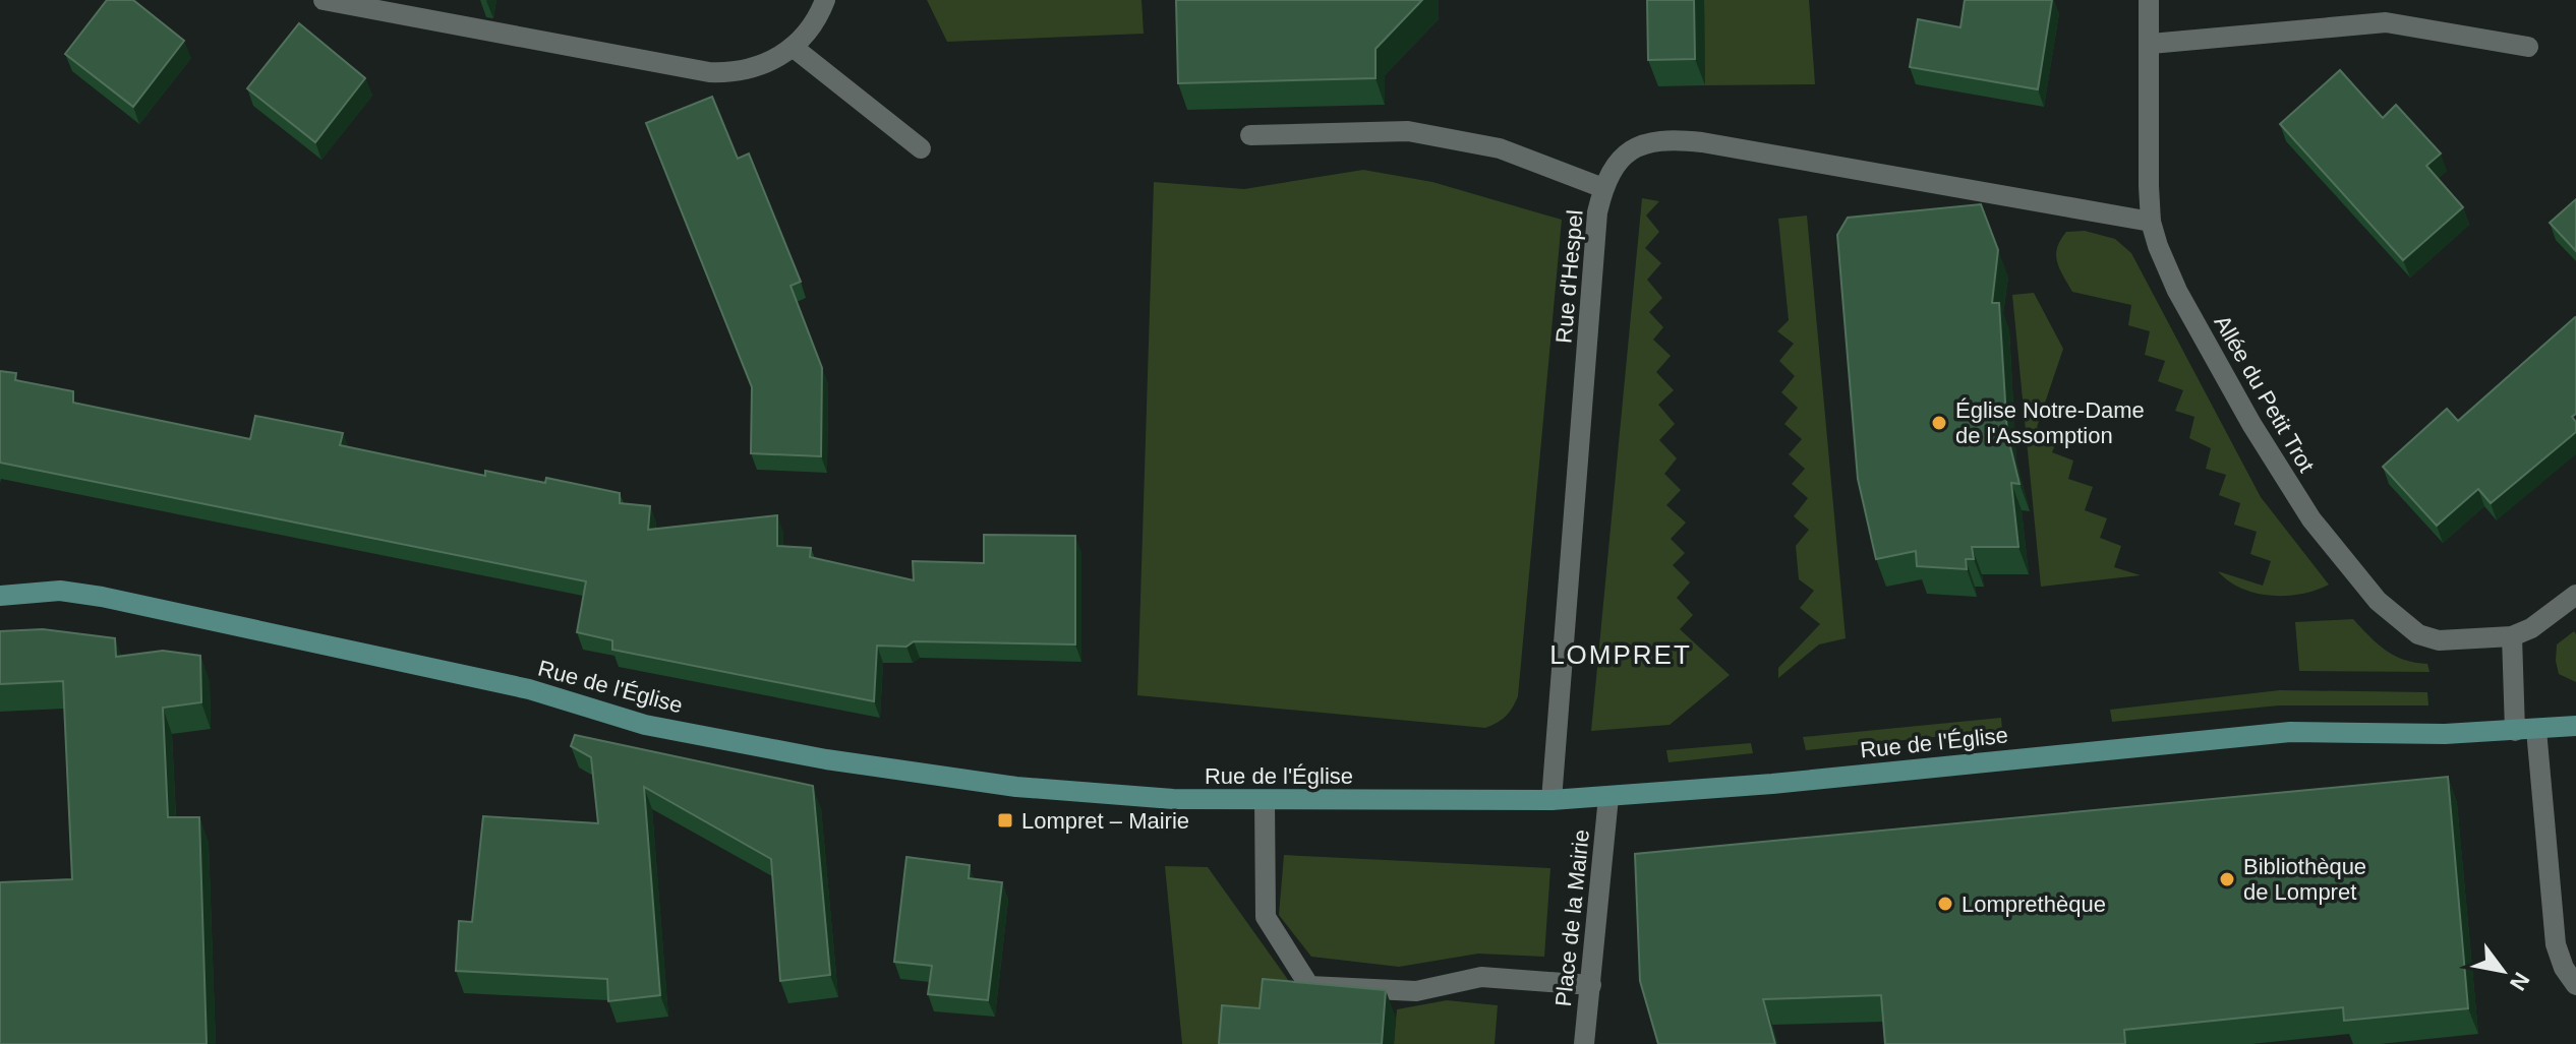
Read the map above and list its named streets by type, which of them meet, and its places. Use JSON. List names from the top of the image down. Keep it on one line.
{"streets":{"street":["Rue d'Hespel","Allée du Petit Trot","Rue de l'Église","Place de la Mairie"]},"crossings":[["Rue d'Hespel","Allée du Petit Trot"],["Rue d'Hespel","Rue de l'Église"],["Rue de l'Église","Place de la Mairie"]],"districts":["LOMPRET"],"places":{"other":["Église Notre-Dame de l'Assomption","Bibliothèque de Lompret","Lomprethèque"],"transit":["Lompret – Mairie"]},"north":"bottom right"}
